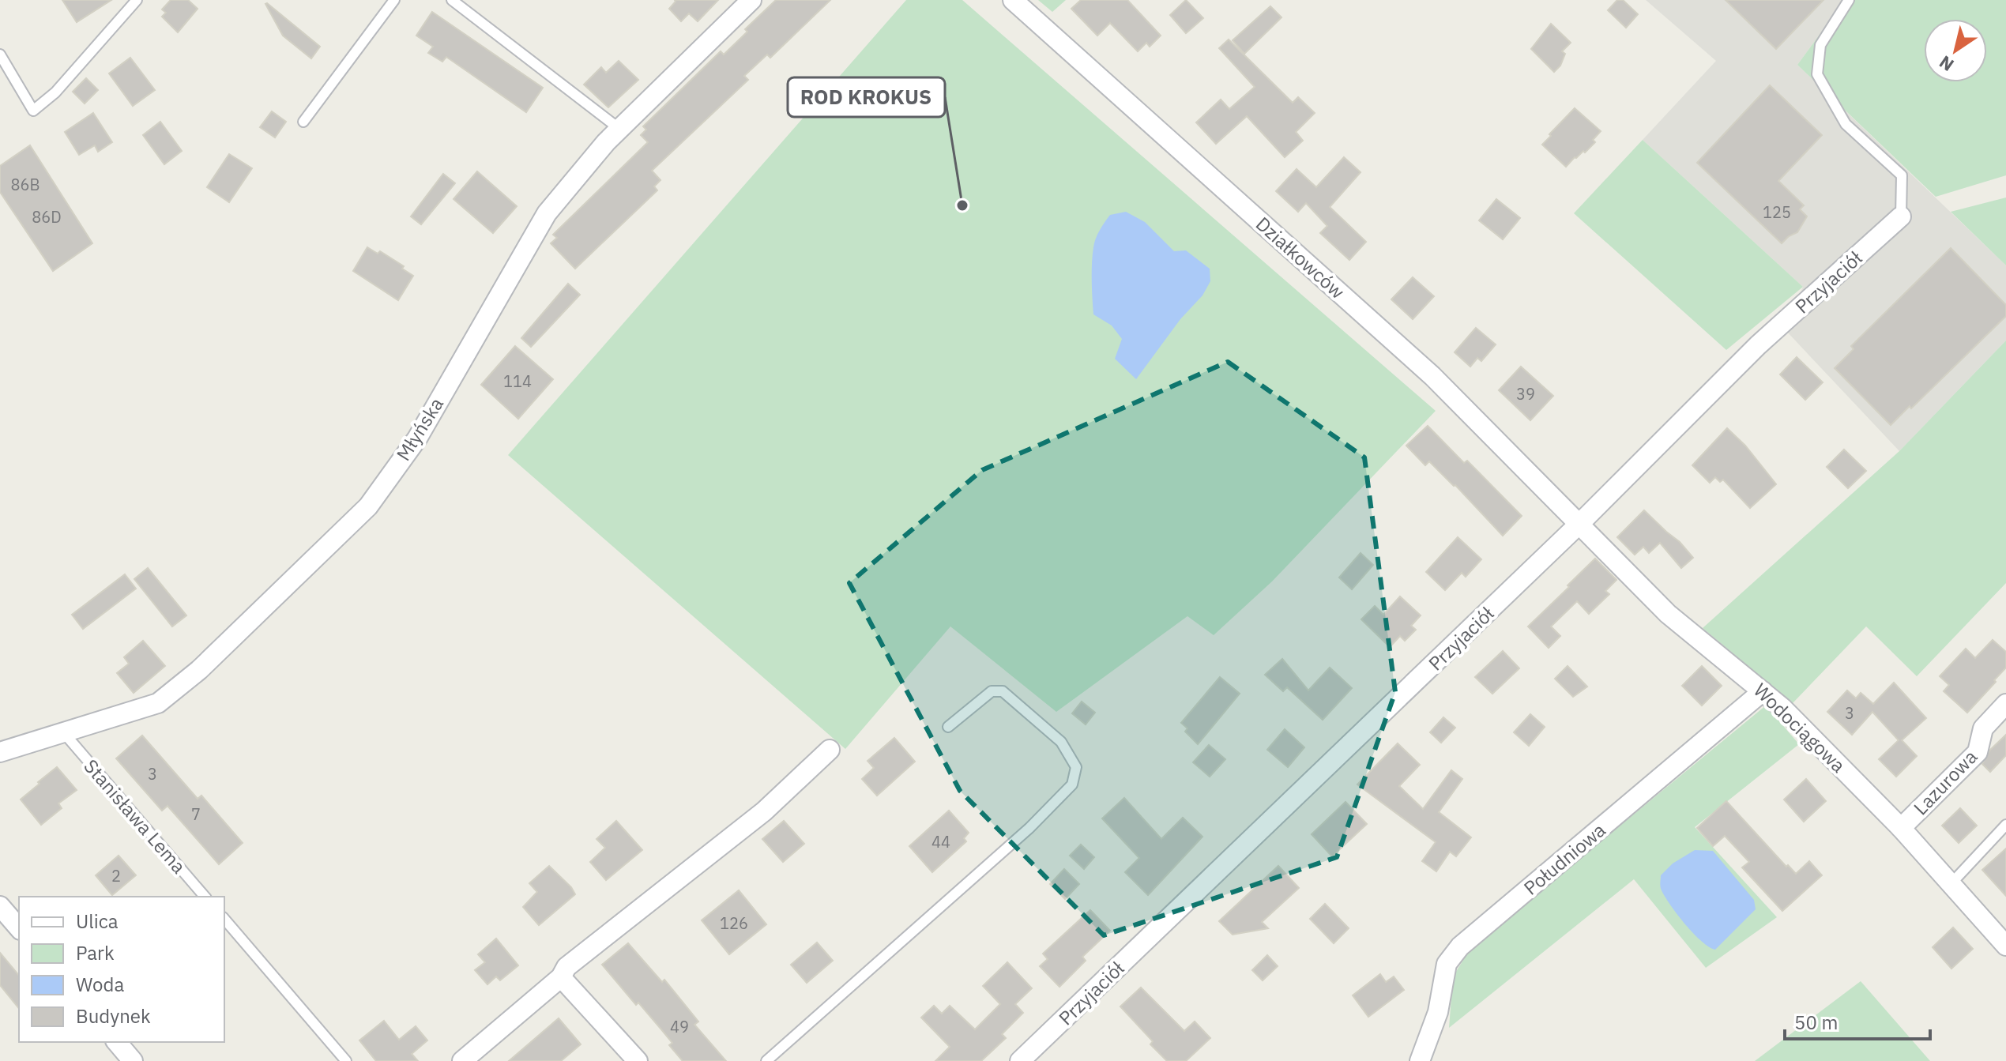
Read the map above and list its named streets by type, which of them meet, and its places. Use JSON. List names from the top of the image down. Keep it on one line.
{"streets":{"street":["Działkowców","Przyjaciół","Młyńska","Wodociągowa","Lazurowa","Południowa"],"lane":["Stanisława Lema"]},"crossings":[["Działkowców","Przyjaciół"],["Działkowców","Wodociągowa"],["Przyjaciół","Wodociągowa"],["Młyńska","Stanisława Lema"],["Wodociągowa","Lazurowa"],["Wodociągowa","Południowa"]],"places":["ROD KROKUS"],"house_numbers":["86B","125","86D","114","39","3","3","7","44","2","126","49"],"legend":["Ulica","Park","Woda","Budynek"],"scale_bar":"50 m","north":"bottom left"}
